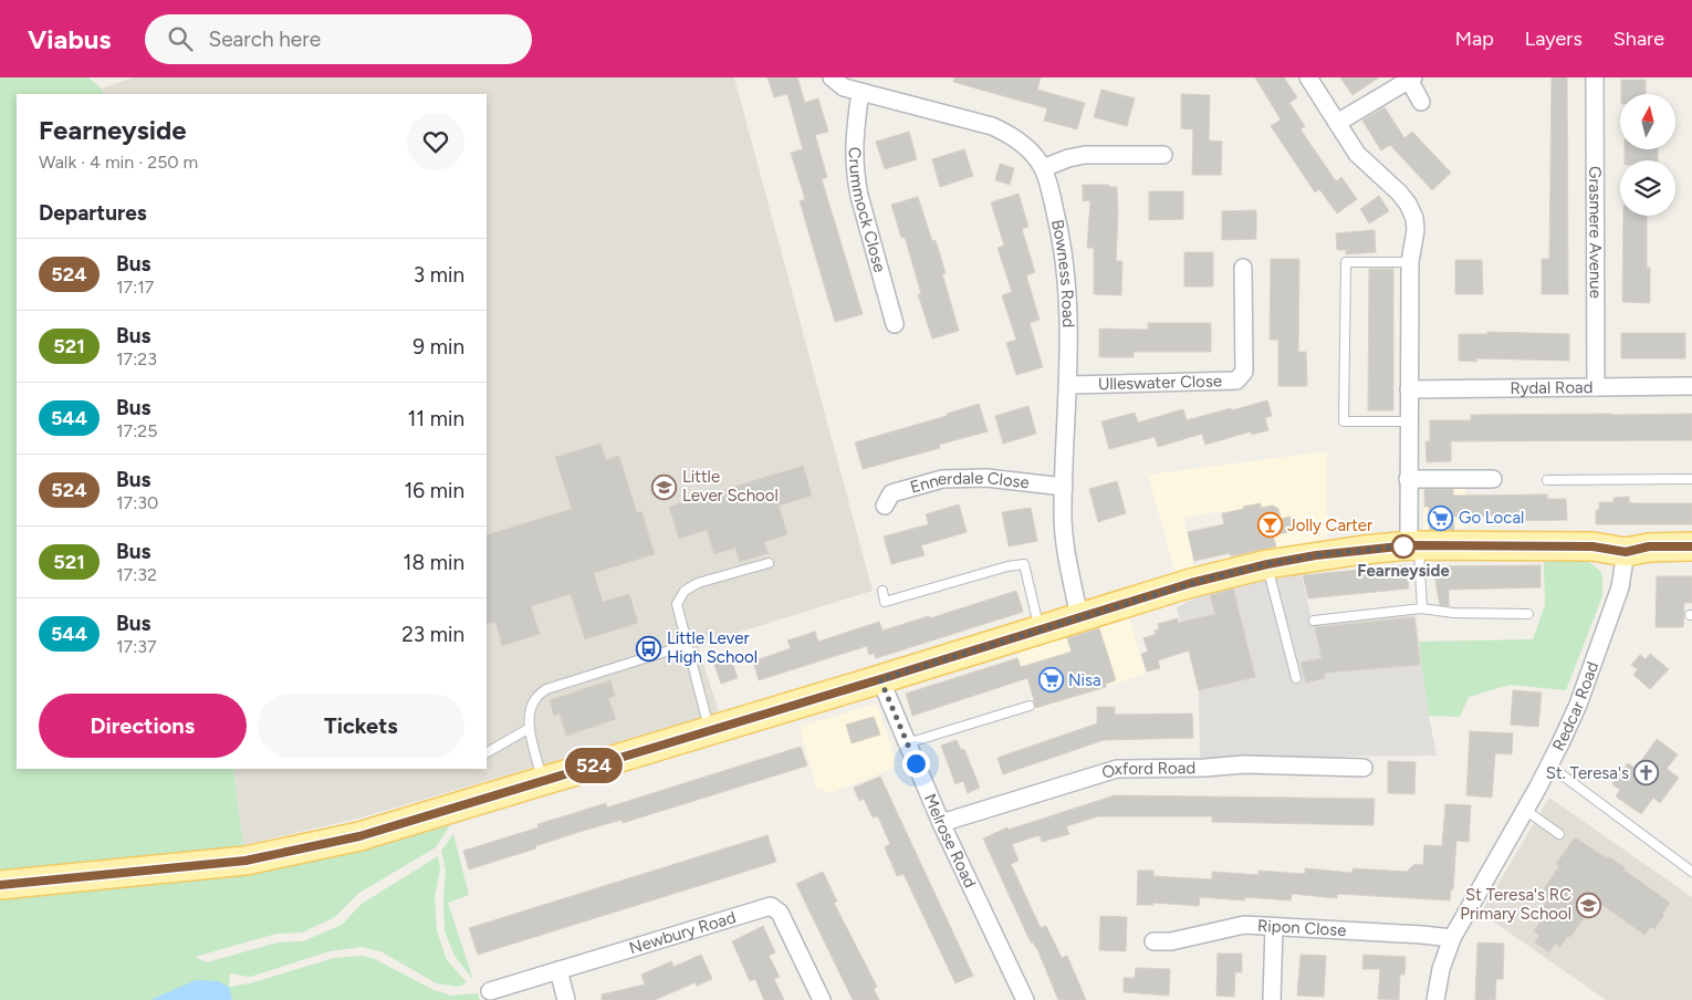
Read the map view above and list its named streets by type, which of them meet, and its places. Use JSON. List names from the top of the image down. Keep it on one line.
{"streets":{"street":["Crummock Close","Grasmere Avenue","Bowness Road","Ulleswater Close","Rydal Road","Ennerdale Close","Redcar Road","Oxford Road","Melrose Road","Ripon Close","Newbury Road"]},"crossings":[["Crummock Close","Bowness Road"],["Grasmere Avenue","Rydal Road"],["Bowness Road","Ulleswater Close"],["Bowness Road","Ennerdale Close"],["Redcar Road","Ripon Close"],["Oxford Road","Melrose Road"]],"places":{"school or university":["Little Lever School","St Teresa's RC Primary School"],"supermarket":["Go Local","Nisa"],"bar":["Jolly Carter"],"other":["Fearneyside"],"bus stop":["Little Lever High School"],"church":["St. Teresa's"]},"lines":["bus line 524"],"north":"top","page":{"header":"Viabus","search":"Search here","nav":["Map","Layers","Share"],"on_map":"524","heading":[["Fearneyside","Walk · 4 min · 250 m"],"Departures"],"list":[{"mark":"524","name":"Bus","note":"17:17","value":"3 min"},{"mark":"521","name":"Bus","note":"17:23","value":"9 min"},{"mark":"544","name":"Bus","note":"17:25","value":"11 min"},{"mark":"524","name":"Bus","note":"17:30","value":"16 min"},{"mark":"521","name":"Bus","note":"17:32","value":"18 min"},{"mark":"544","name":"Bus","note":"17:37","value":"23 min"}],"buttons":["Directions","Tickets"]}}
